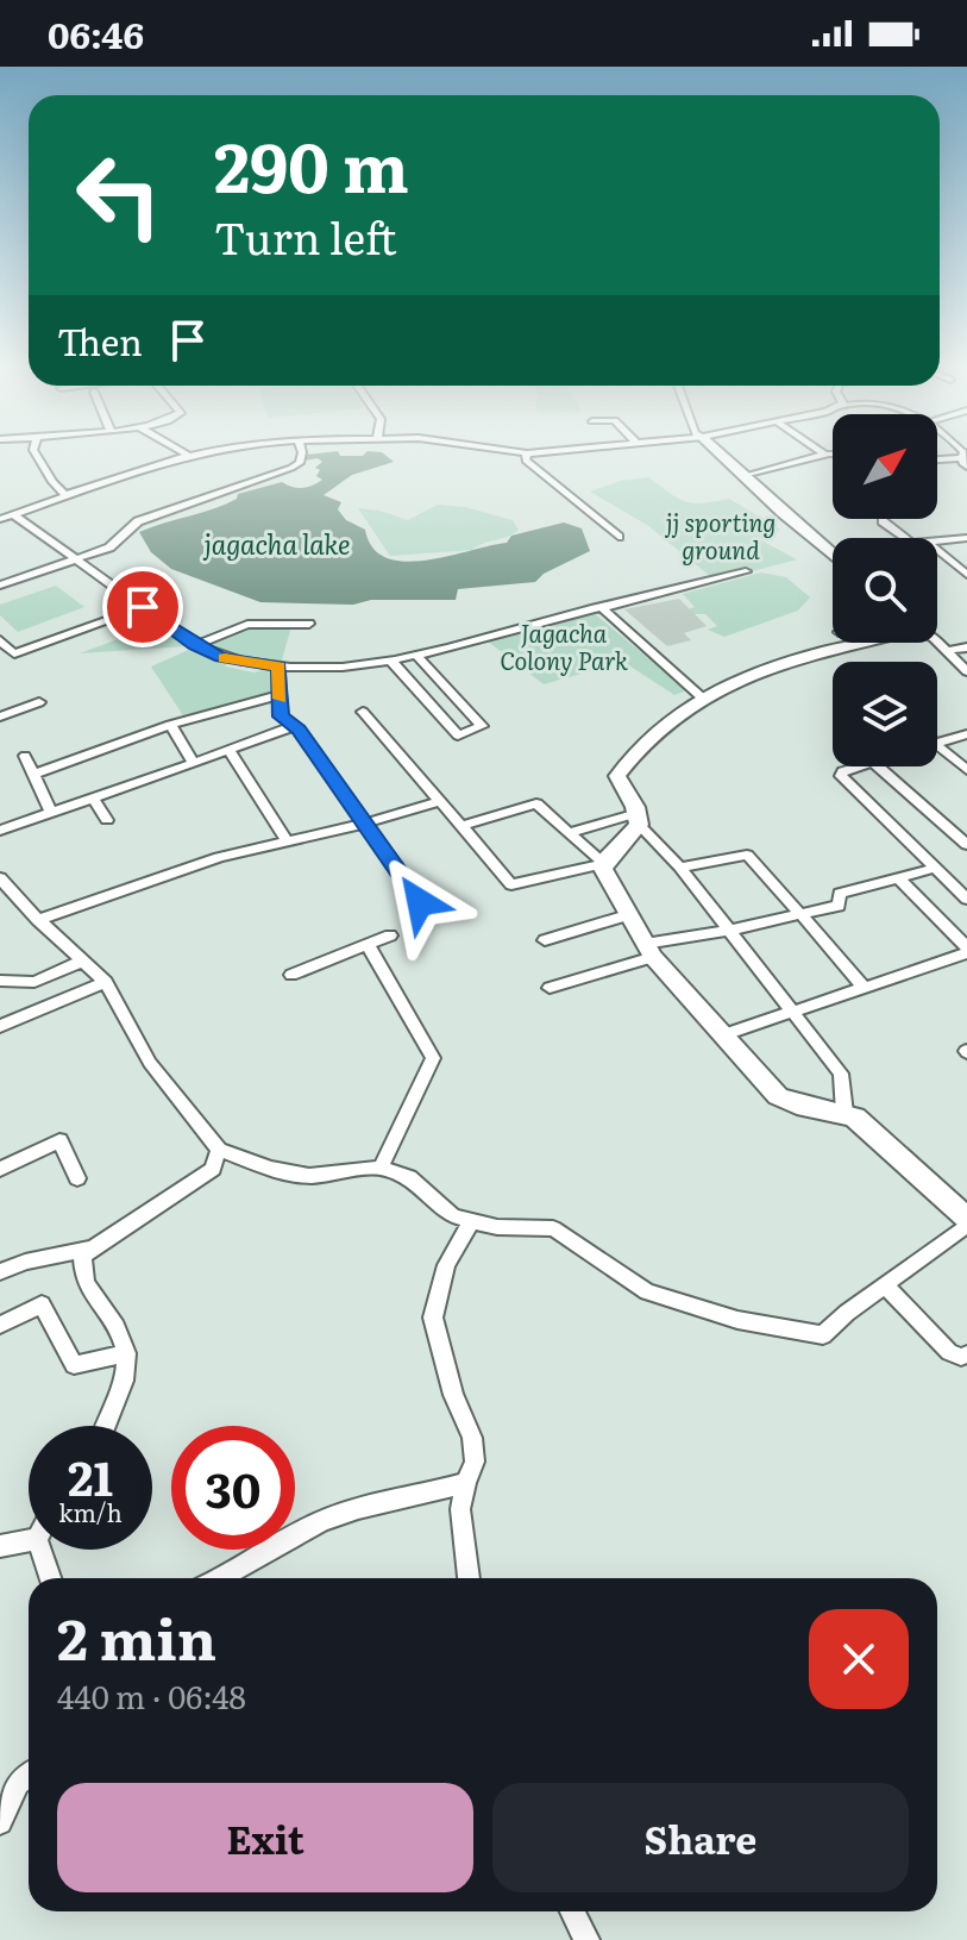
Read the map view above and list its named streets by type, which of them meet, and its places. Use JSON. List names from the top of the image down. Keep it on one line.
{"water":["jagacha lake"],"parks":["jj sporting ground","Jagacha Colony Park"],"north":"top right","page":{"status":"06:46","turn":["290 m","Turn left"],"then":"Then","speed":"21 km/h","limit":"30","heading":["2 min","440 m · 06:48"],"buttons":["Exit","Share"]}}
